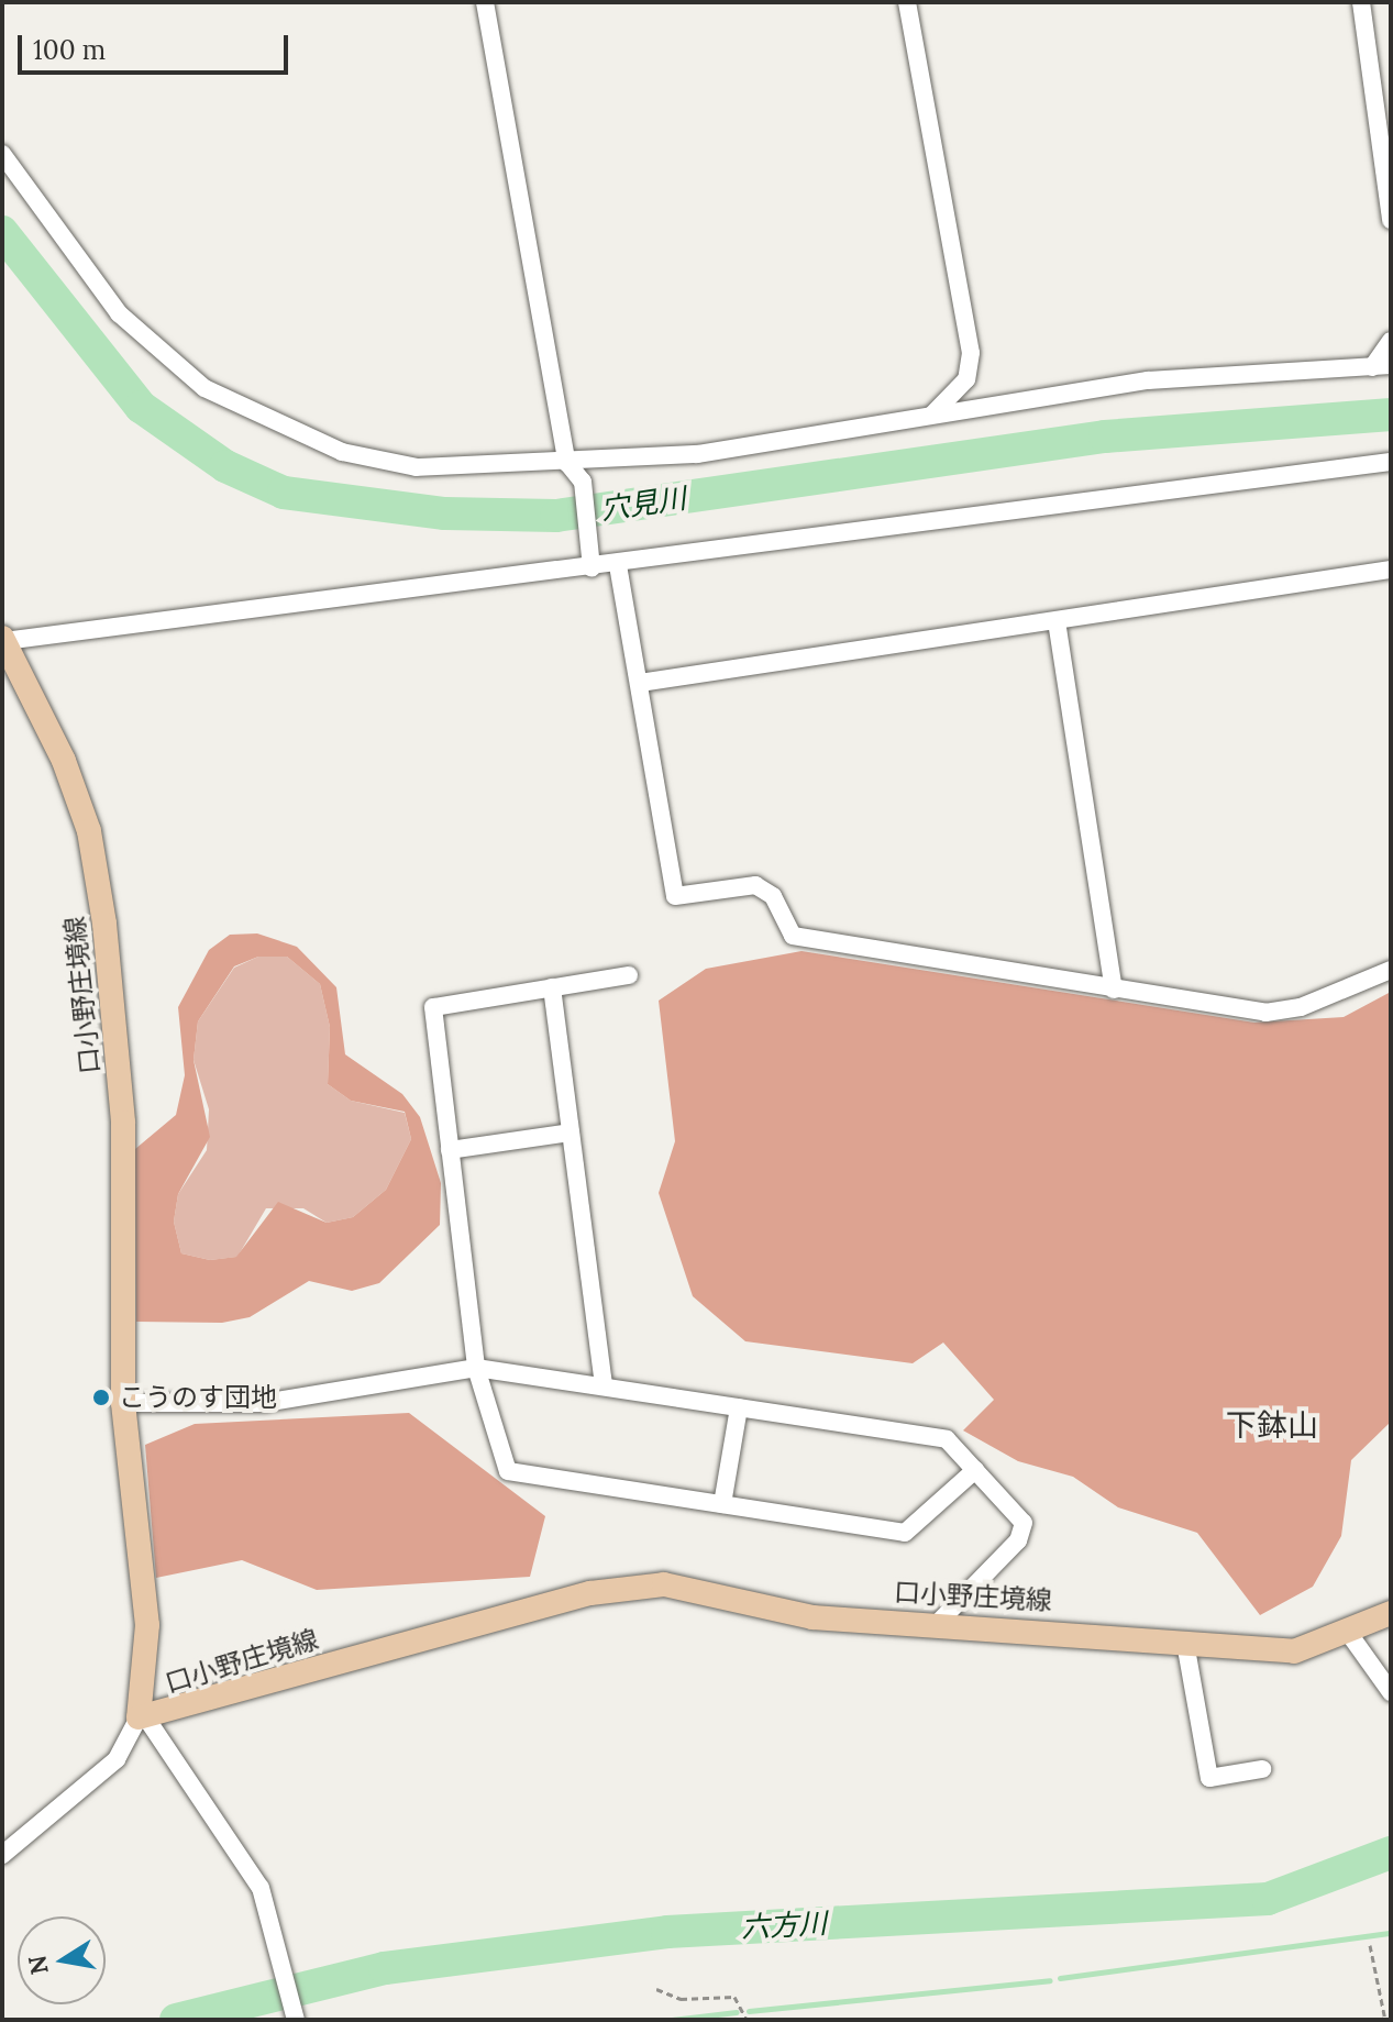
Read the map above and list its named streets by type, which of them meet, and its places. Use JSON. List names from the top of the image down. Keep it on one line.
{"streets":{"main road":["口小野庄境線"]},"districts":["下鉢山"],"water":["穴見川","六方川"],"places":["こうのす団地"],"scale_bar":"100 m","north":"left"}
